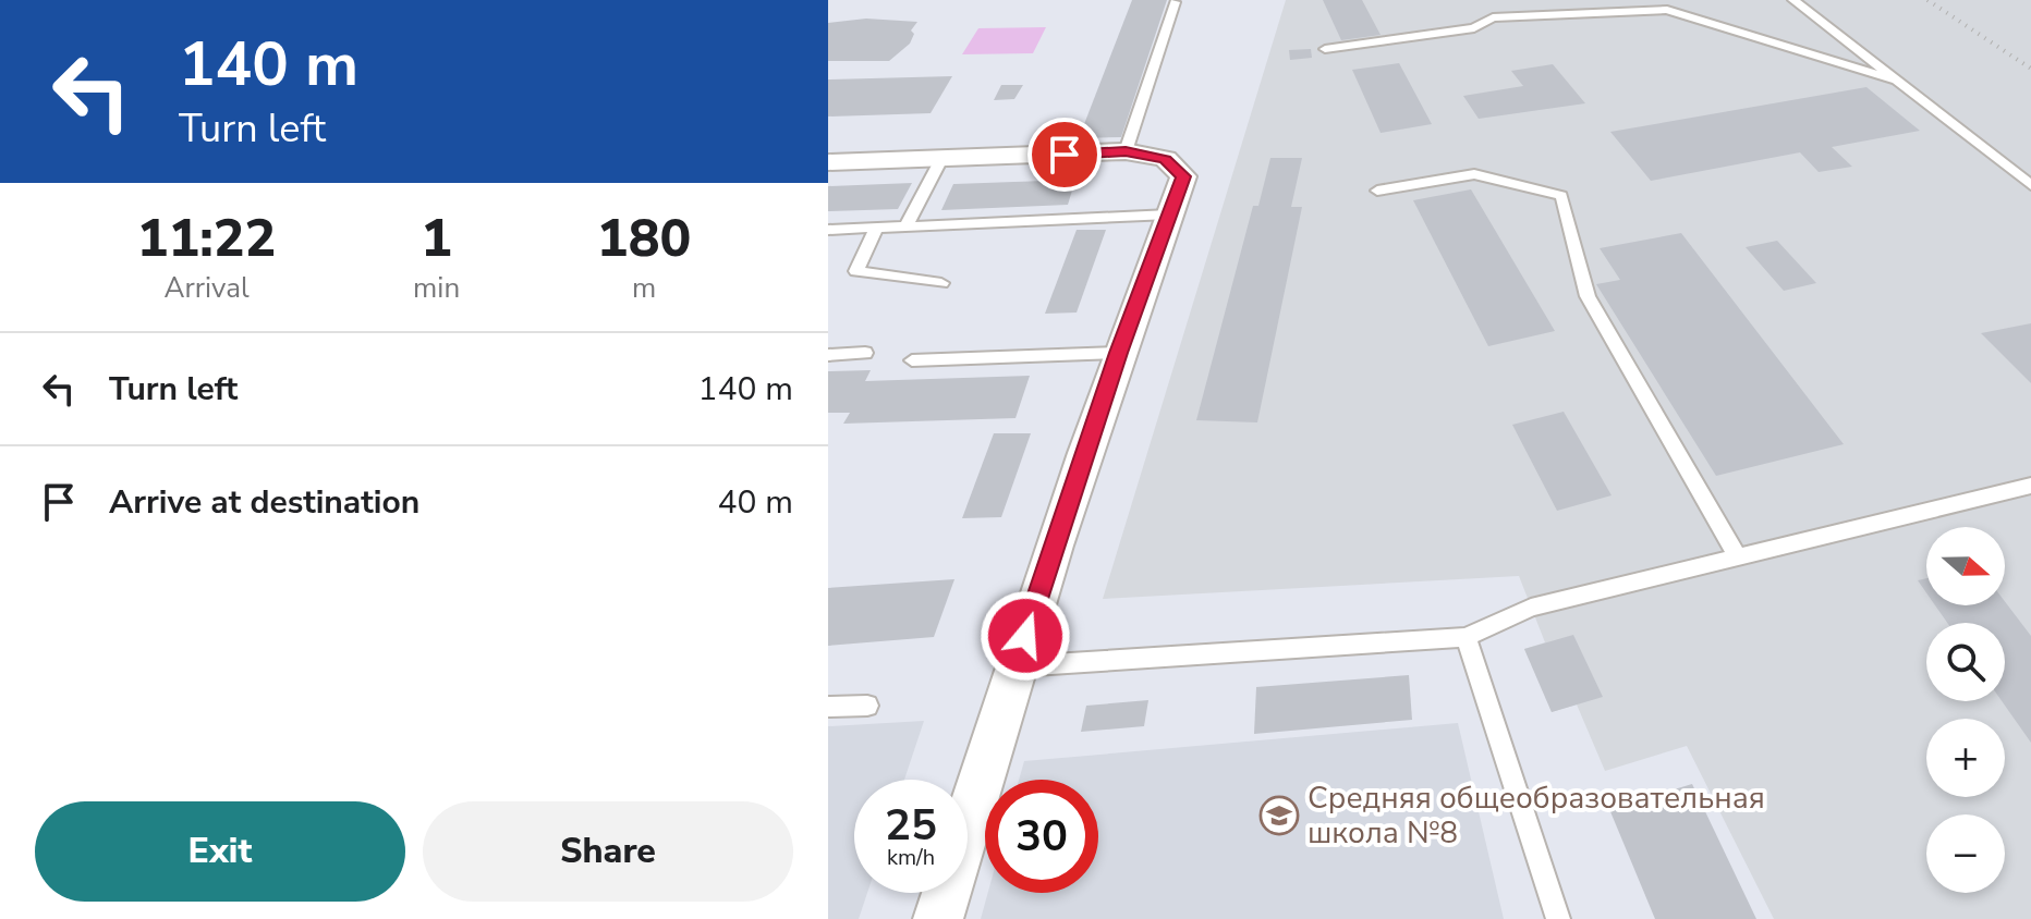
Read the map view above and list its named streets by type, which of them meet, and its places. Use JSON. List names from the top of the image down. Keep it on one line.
{"places":{"school or university":["Средняя общеобразовательная школа №8"]},"north":"right","page":{"turn":["140 m","Turn left"],"eta":["11:22","Arrival","1","min","180","m"],"list":[{"name":"Turn left","value":"140 m"},{"name":"Arrive at destination","value":"40 m"}],"map_buttons":["+","−"],"speed":"25 km/h","limit":"30","buttons":["Exit","Share"]}}
